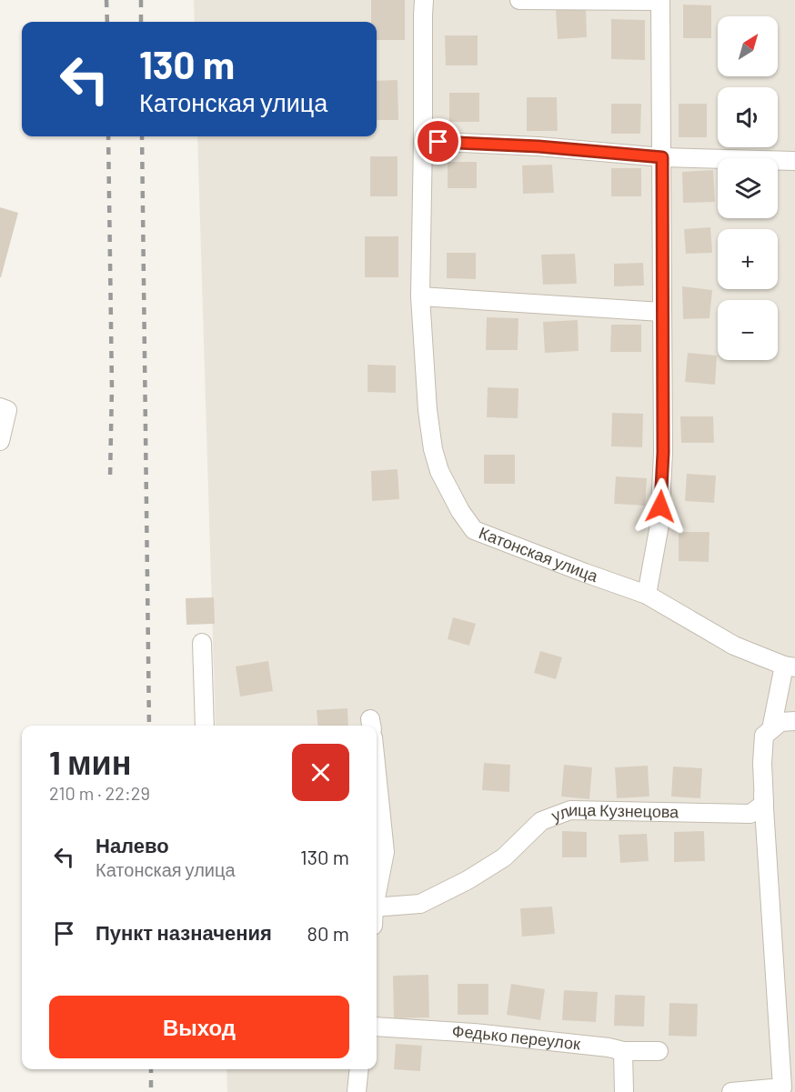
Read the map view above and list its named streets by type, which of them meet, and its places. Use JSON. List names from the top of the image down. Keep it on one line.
{"streets":{"street":["Катонская улица","улица Кузнецова","Федько переулок"]},"crossings":[["Катонская улица","улица Кузнецова"]],"north":"top right","page":{"map_buttons":["+","−"],"turn":["130 m","Катонская улица"],"heading":["1 мин","210 m · 22:29"],"list":[{"name":"Налево","note":"Катонская улица","value":"130 m"},{"name":"Пункт назначения","value":"80 m"}],"buttons":"Выход"}}
